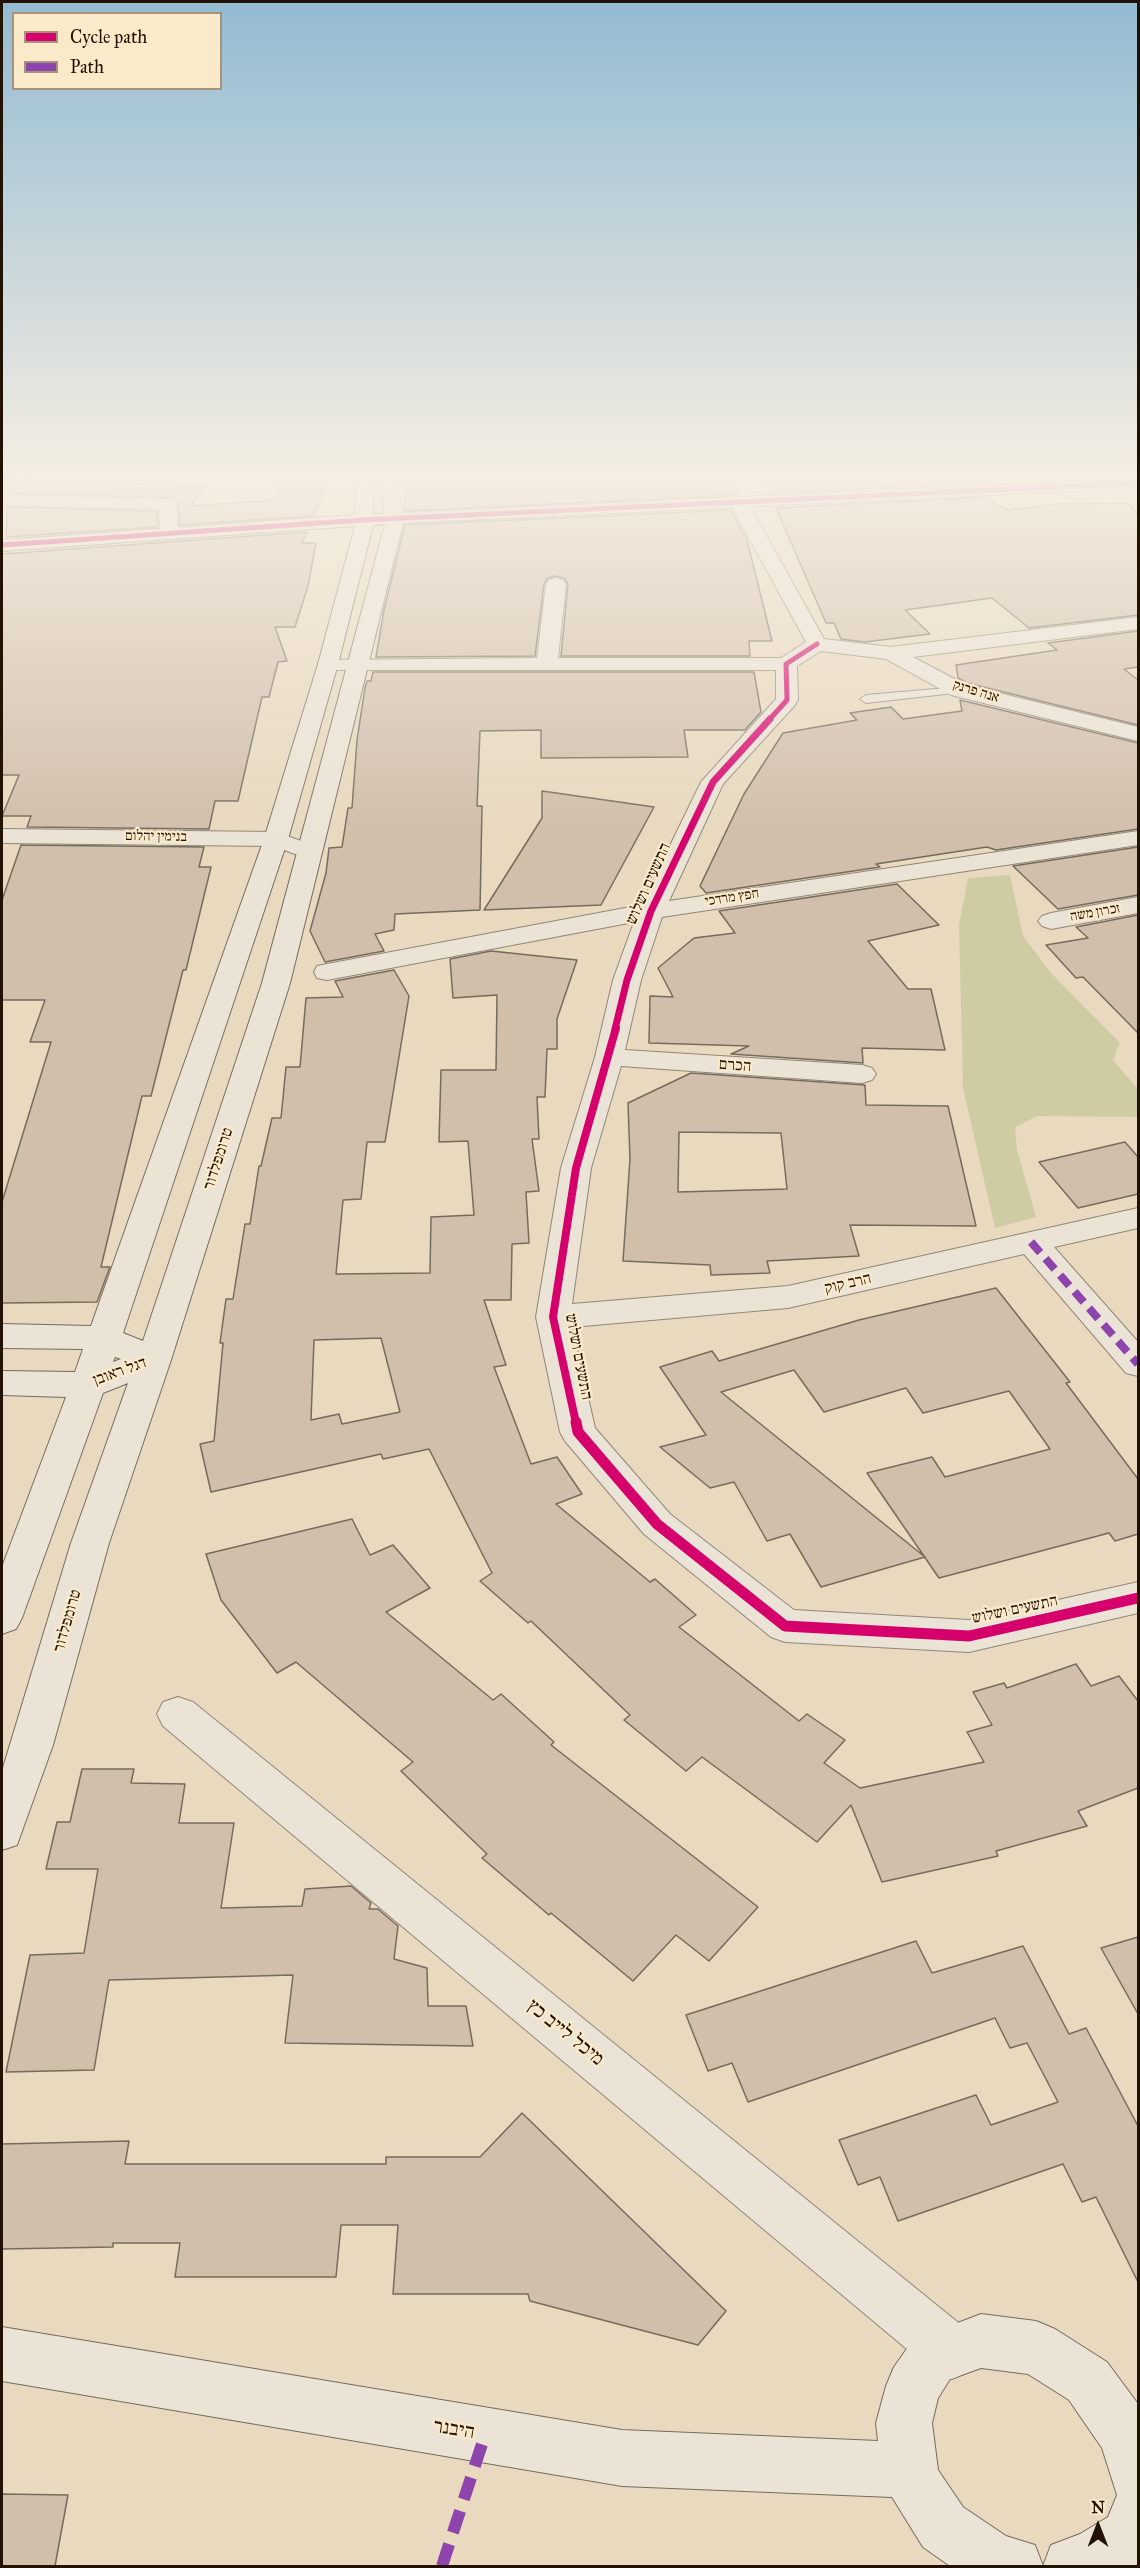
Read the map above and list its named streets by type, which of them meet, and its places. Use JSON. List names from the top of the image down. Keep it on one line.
{"streets":{"street":["אנה פרנק","בנימין יהלום","התשעים ושלוש","חפץ מרדכי","זכרון משה","הכרם","טרומפלדור","הרב קוק","דגל ראובן","מיכל לייב כץ","היבנר"]},"crossings":[["בנימין יהלום","טרומפלדור"],["התשעים ושלוש","חפץ מרדכי"],["התשעים ושלוש","הכרם"],["התשעים ושלוש","הרב קוק"],["טרומפלדור","דגל ראובן"]],"legend":["Cycle path","Path"],"north":"top"}
